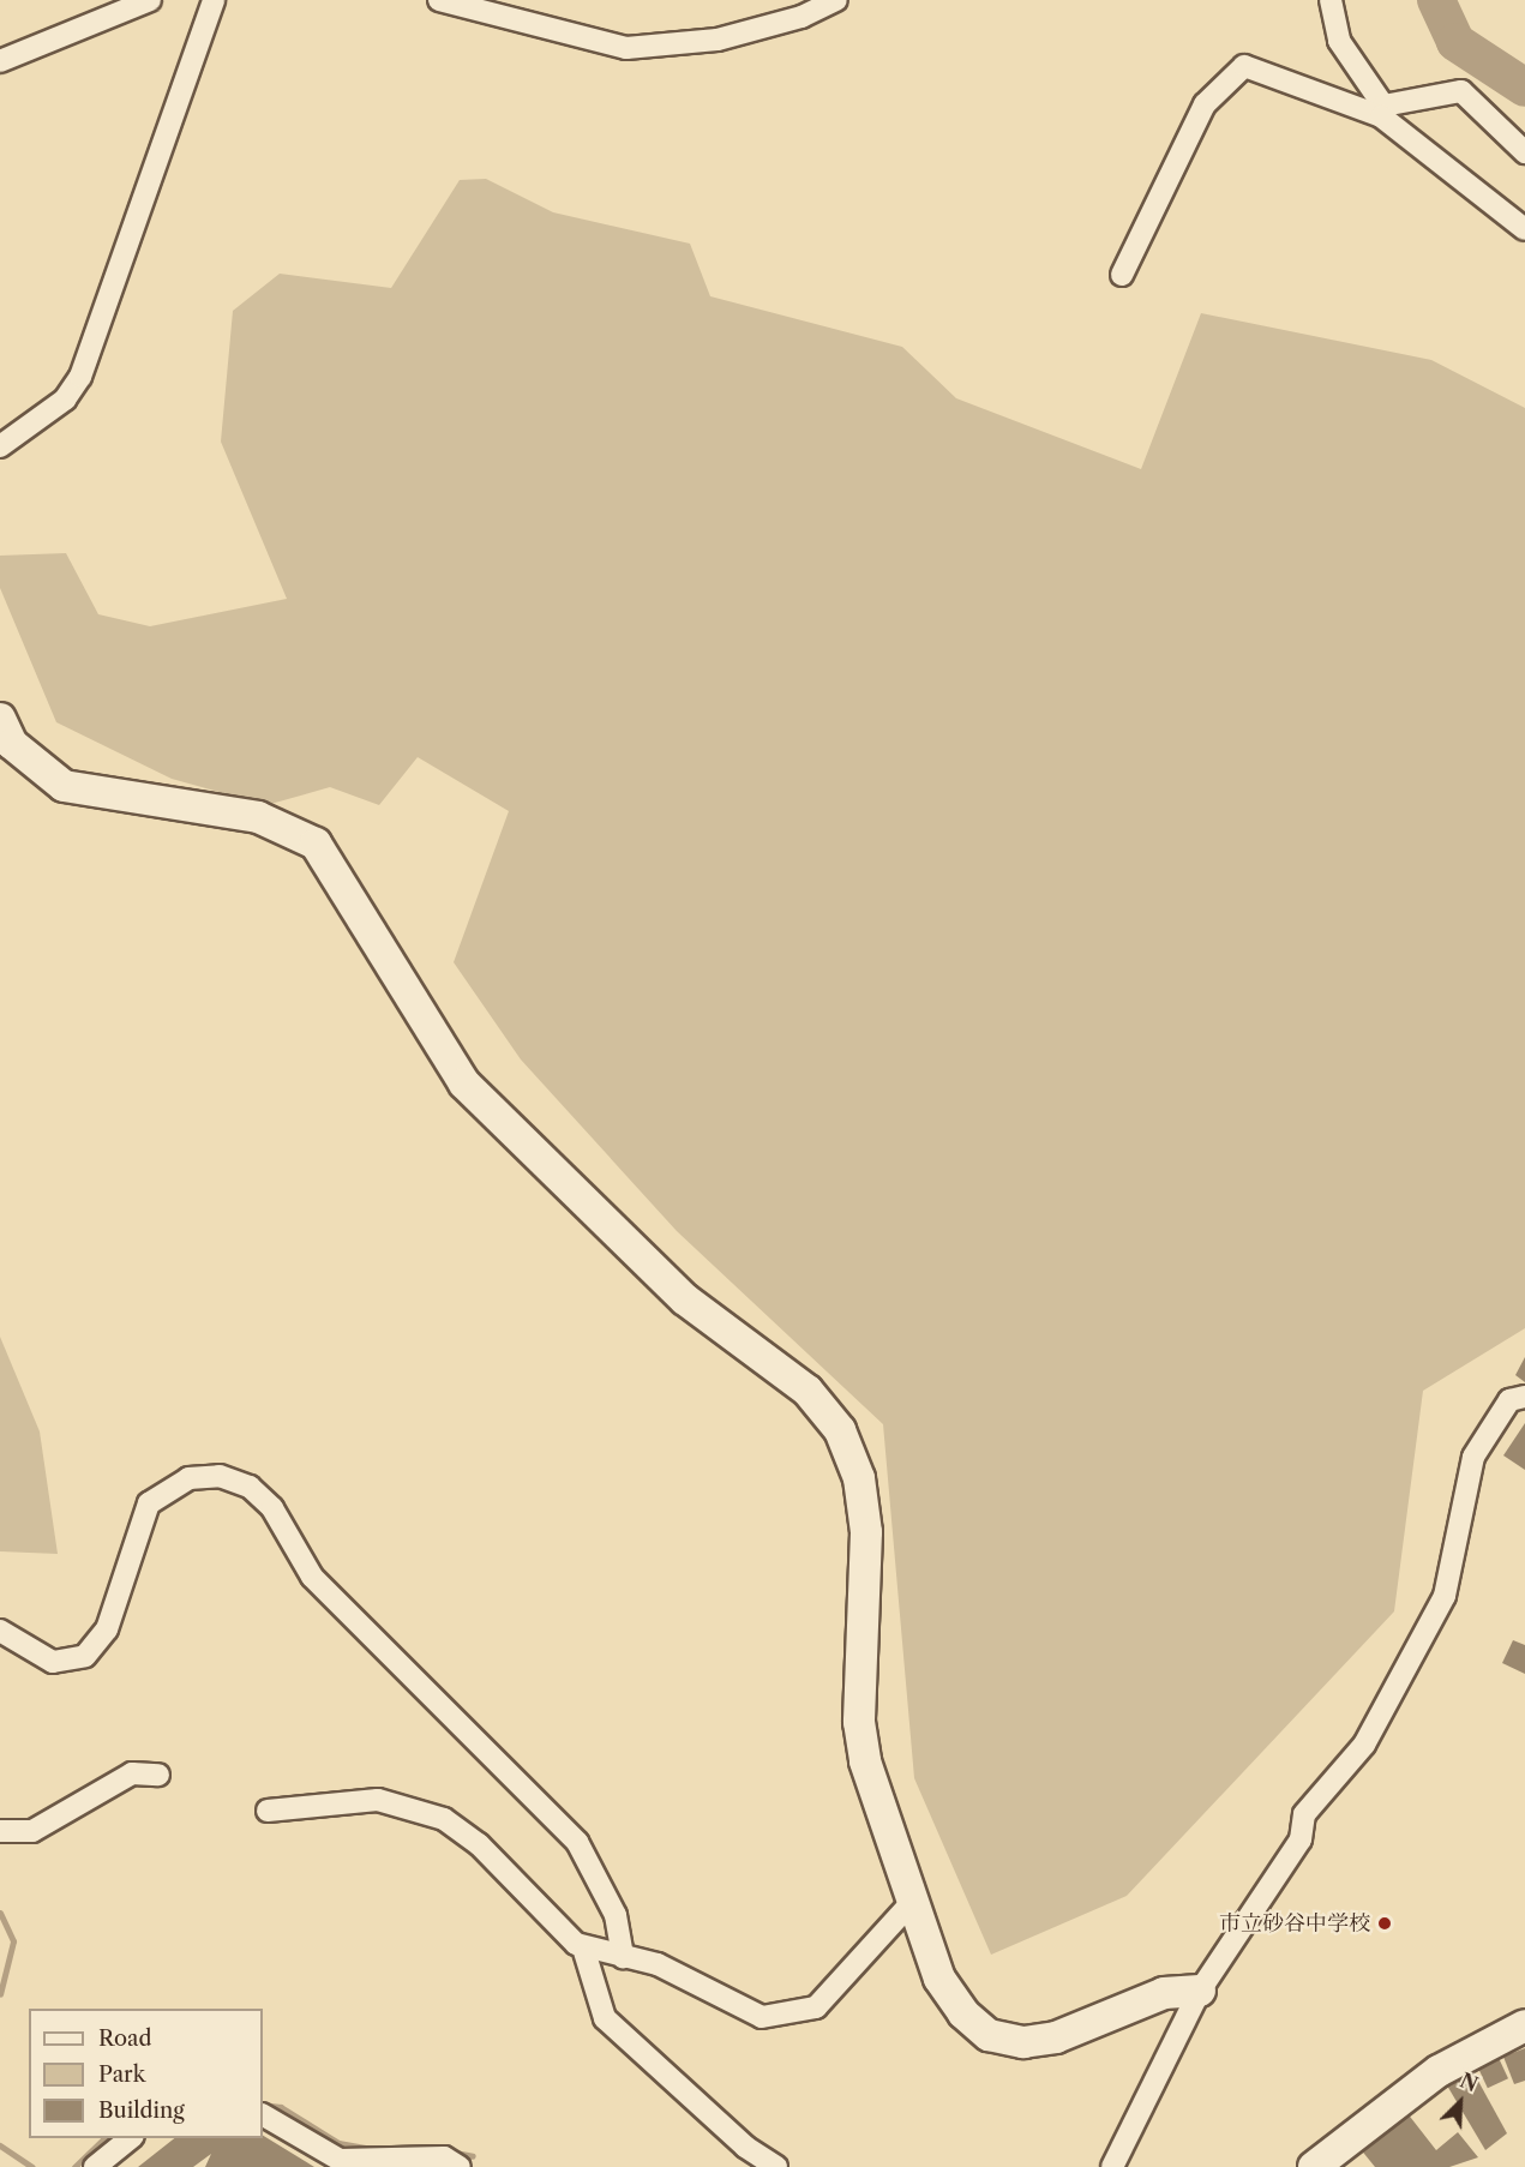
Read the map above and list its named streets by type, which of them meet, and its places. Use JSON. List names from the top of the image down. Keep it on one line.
{"places":["市立砂谷中学校"],"legend":["Road","Park","Building"],"north":"top right"}
